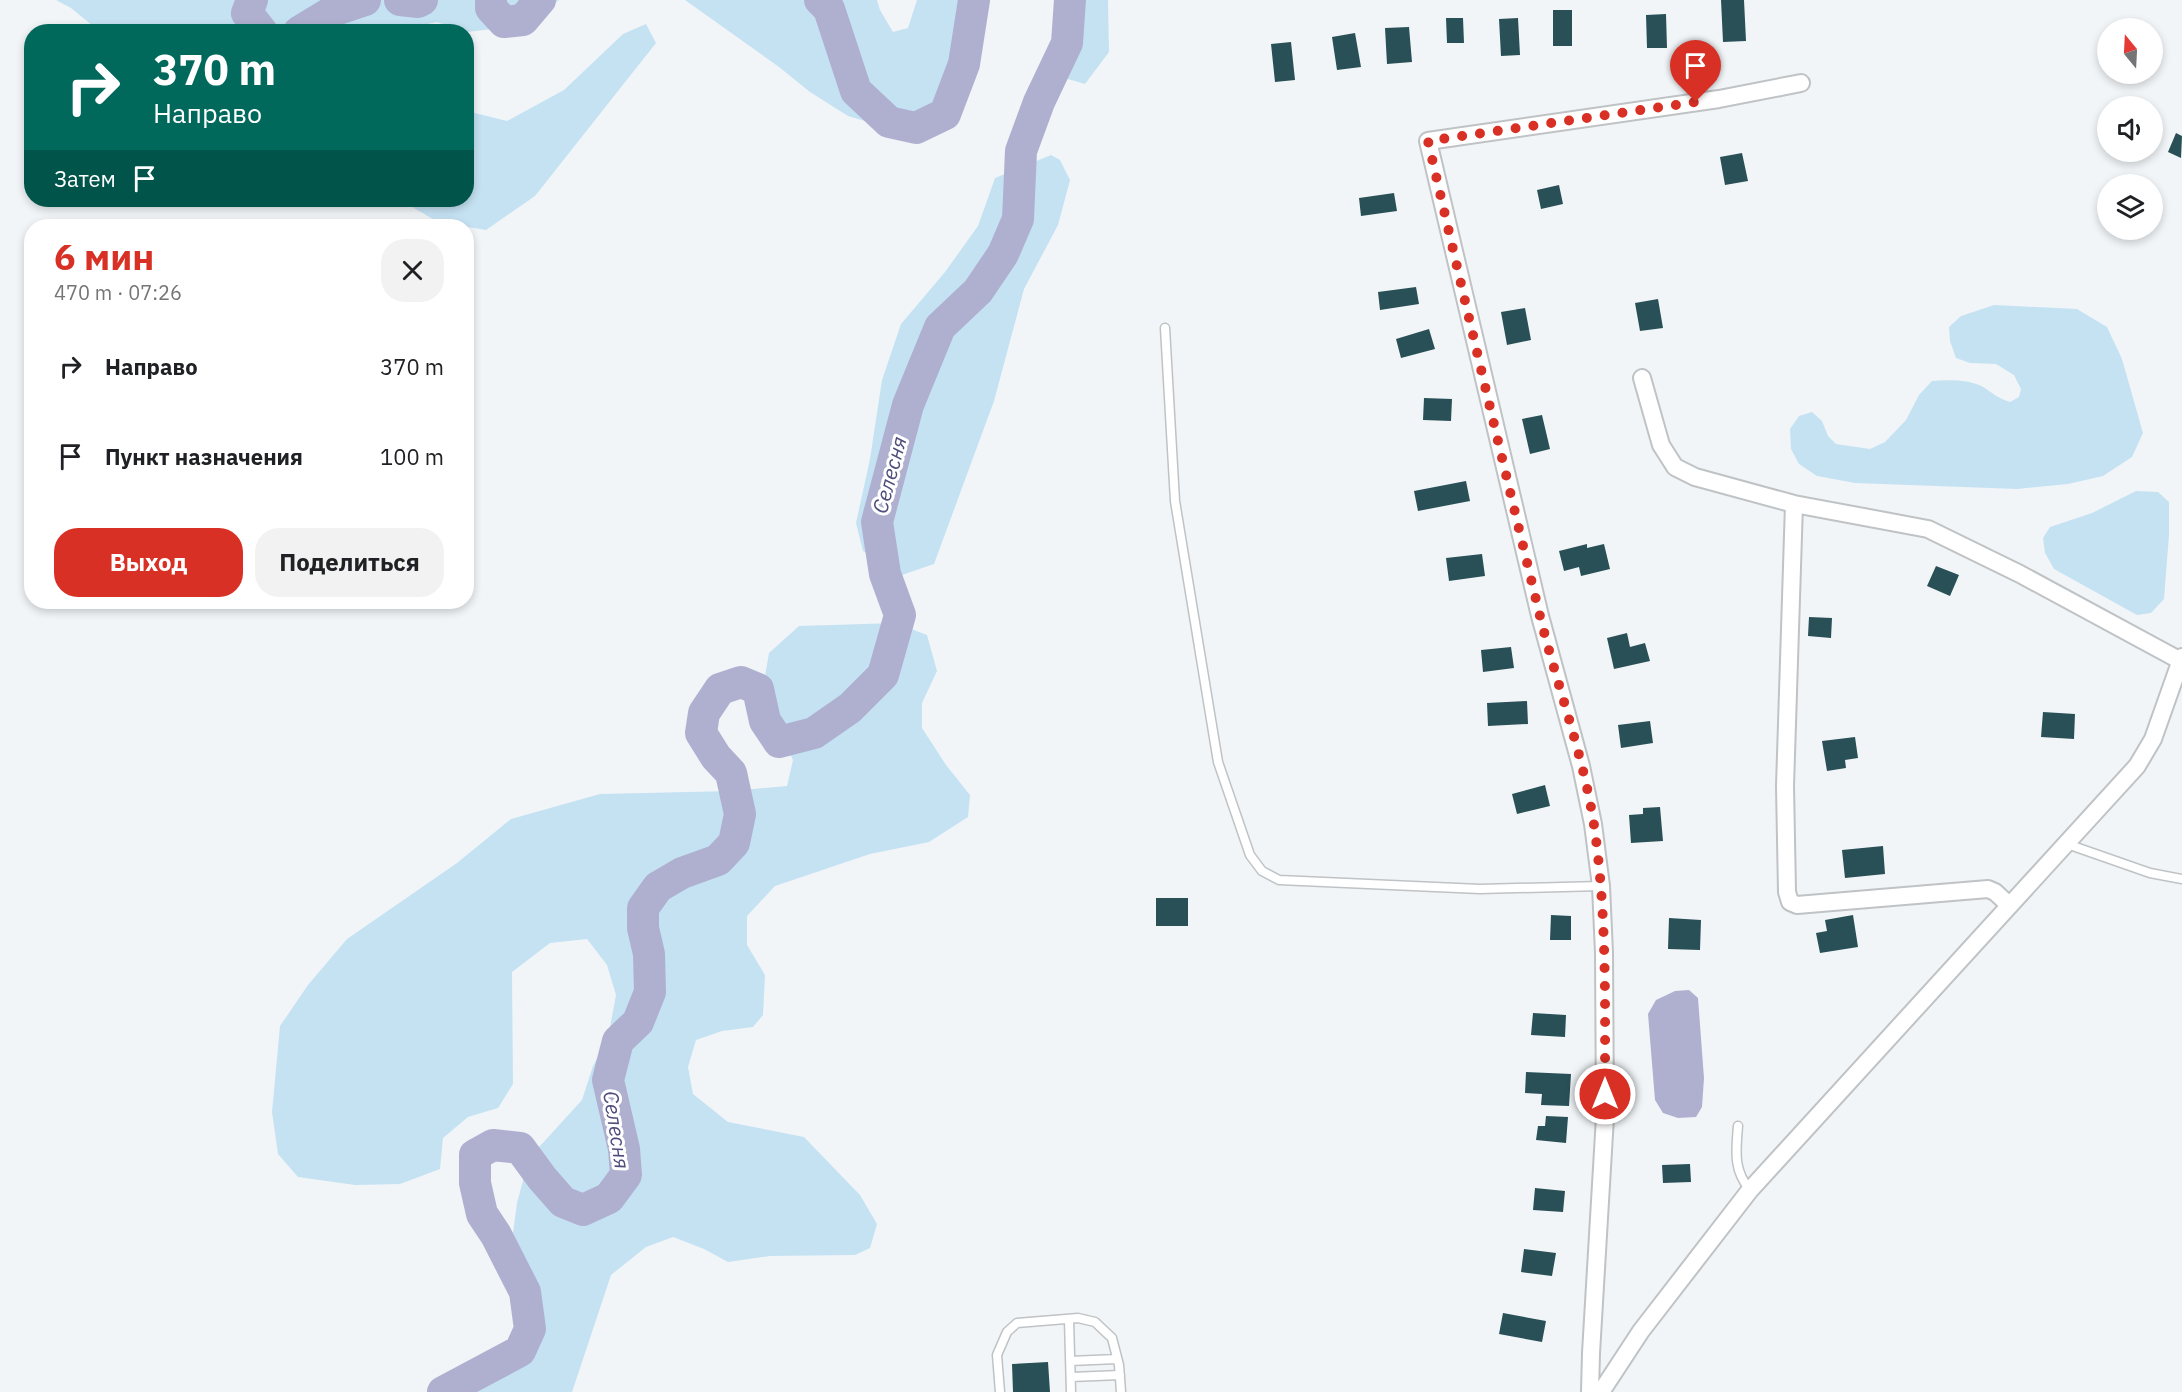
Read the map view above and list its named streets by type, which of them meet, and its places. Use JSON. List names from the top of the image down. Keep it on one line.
{"water":["Селесня"],"north":"top","page":{"turn":["370 m","Направо"],"then":"Затем","heading":["6 мин","470 m · 07:26"],"list":[{"name":"Направо","value":"370 m"},{"name":"Пункт назначения","value":"100 m"}],"buttons":["Выход","Поделиться"]}}
